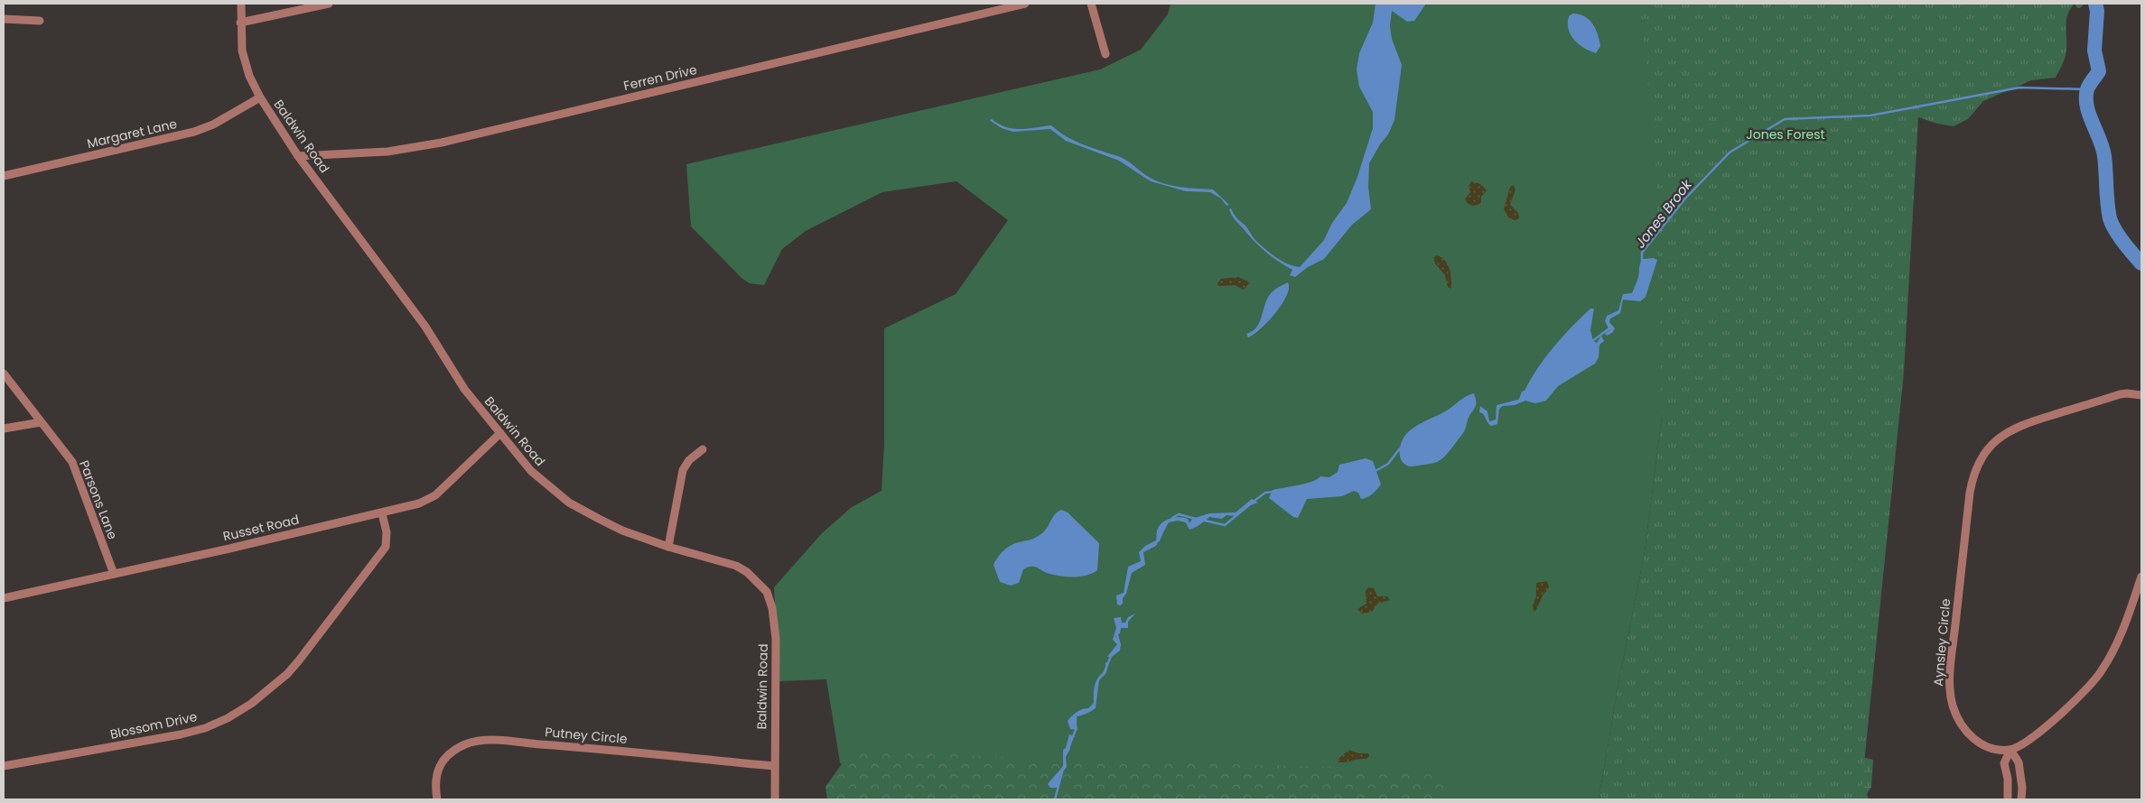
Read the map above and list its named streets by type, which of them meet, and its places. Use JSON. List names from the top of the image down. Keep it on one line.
{"streets":{"street":["Ferren Drive","Margaret Lane","Baldwin Road","Parsons Lane","Russet Road","Aynsley Circle","Blossom Drive","Putney Circle"]},"crossings":[["Ferren Drive","Baldwin Road"],["Margaret Lane","Baldwin Road"],["Baldwin Road","Russet Road"],["Baldwin Road","Putney Circle"],["Parsons Lane","Russet Road"],["Russet Road","Blossom Drive"]],"water":["Jones Brook"],"parks":["Jones Forest"]}
